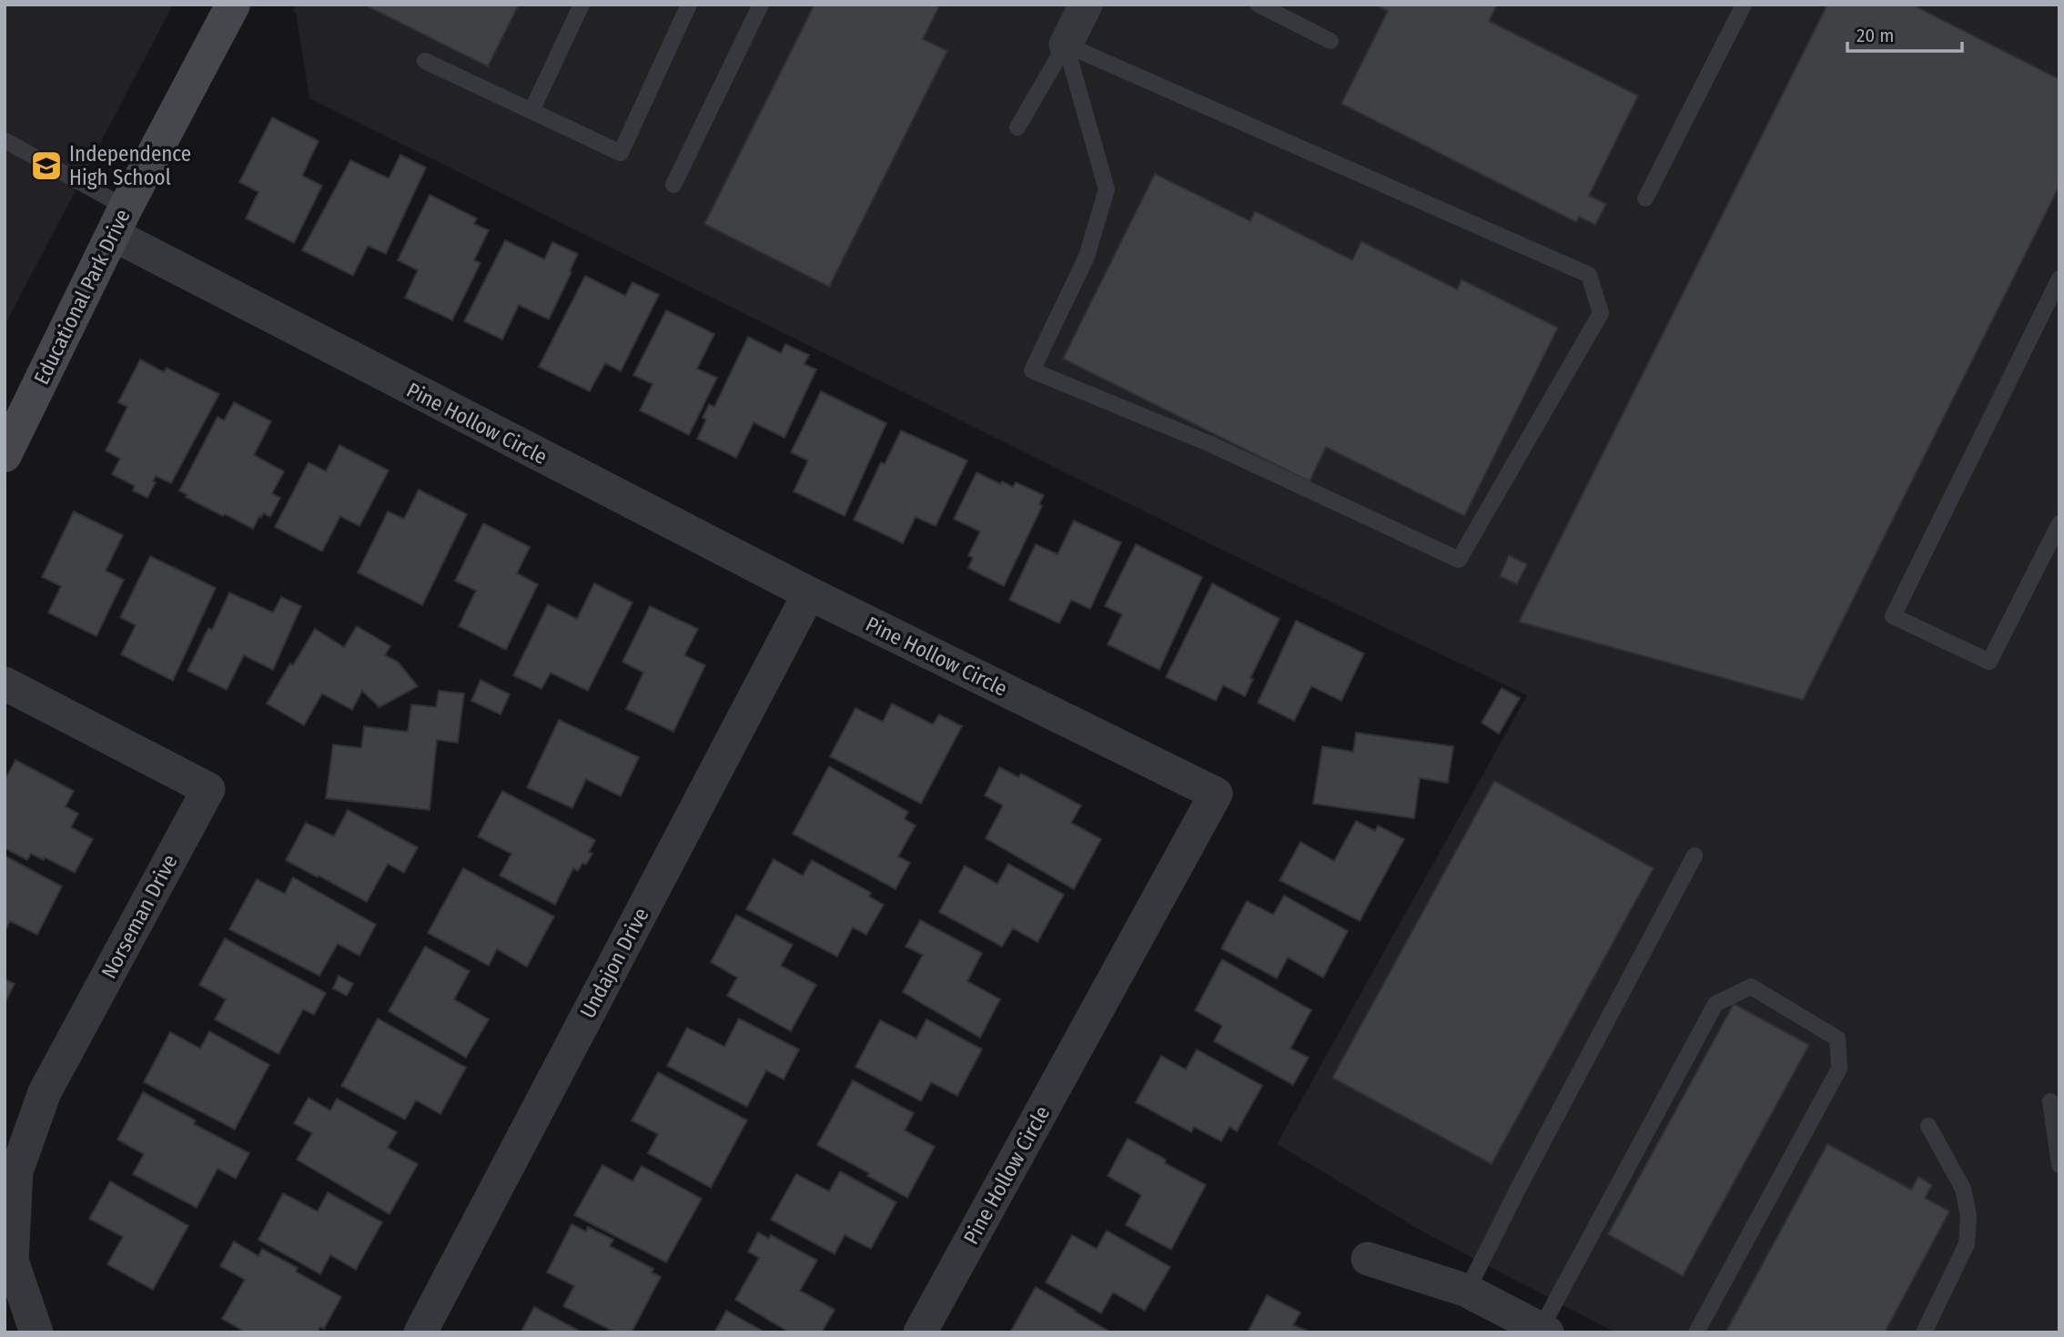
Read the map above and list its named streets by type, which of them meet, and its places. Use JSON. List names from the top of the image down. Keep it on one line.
{"streets":{"street":["Educational Park Drive","Pine Hollow Circle","Norseman Drive","Undajon Drive"]},"crossings":[["Educational Park Drive","Pine Hollow Circle"],["Pine Hollow Circle","Undajon Drive"]],"places":{"school or university":["Independence High School"]},"scale_bar":"20 m"}
